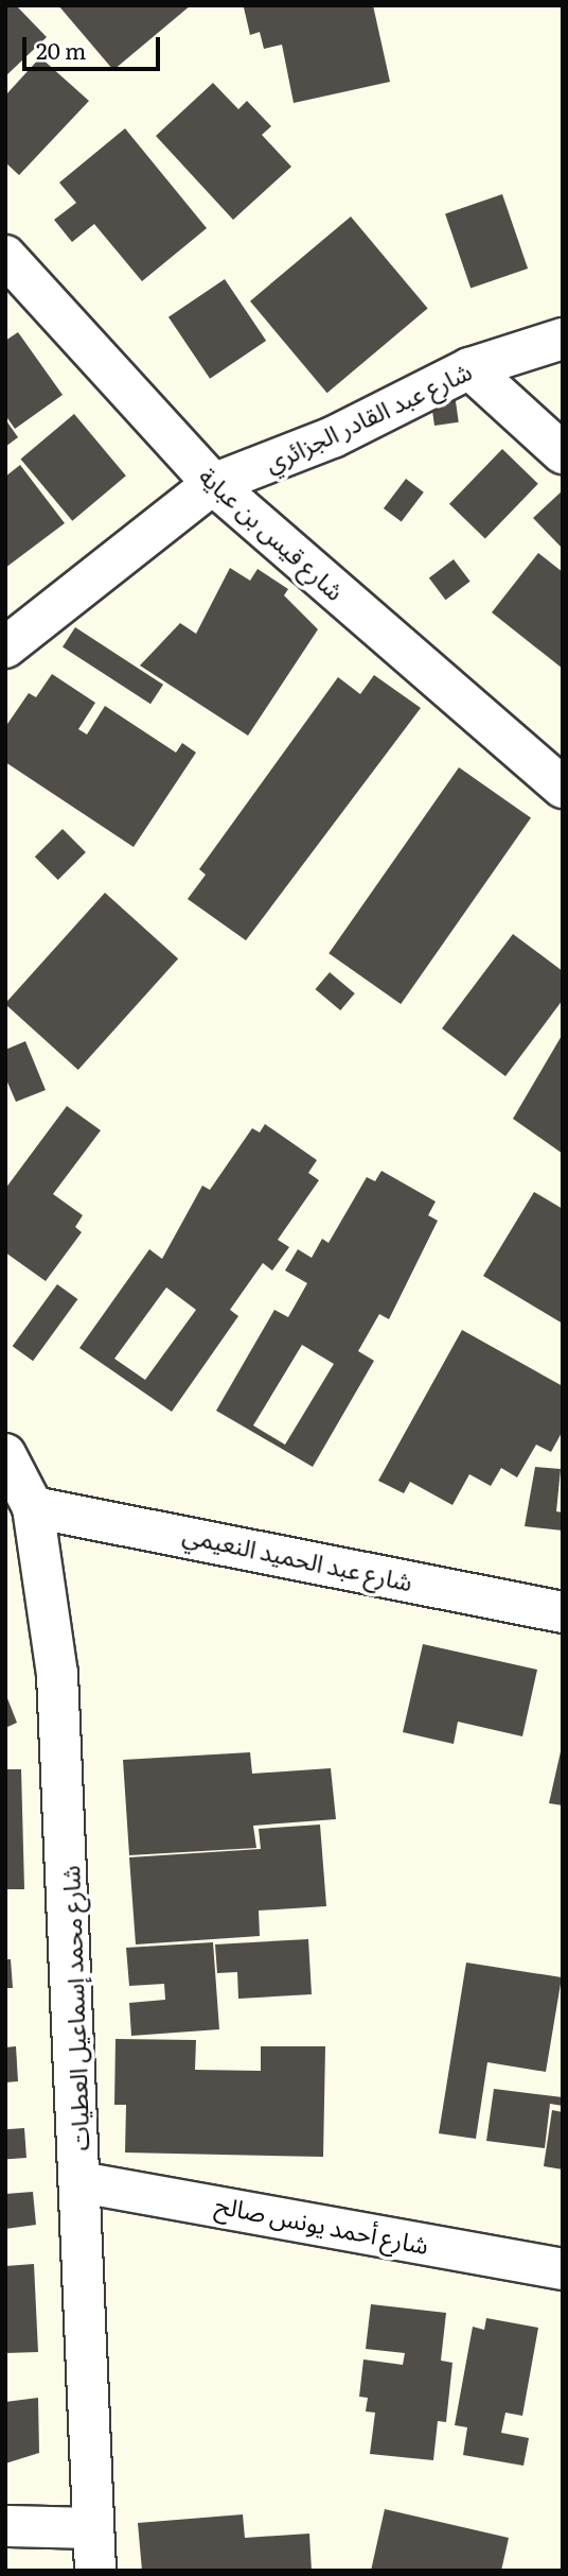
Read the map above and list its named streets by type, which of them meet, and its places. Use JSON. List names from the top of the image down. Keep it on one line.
{"streets":{"street":["شارع عبد القادر الجزائري","شارع قيس بن عباية","شارع عبد الحميد النعيمي","شارع محمد إسماعيل العطيات","شارع أحمد يونس صالح"]},"crossings":[["شارع عبد القادر الجزائري","شارع قيس بن عباية"],["شارع عبد الحميد النعيمي","شارع محمد إسماعيل العطيات"],["شارع محمد إسماعيل العطيات","شارع أحمد يونس صالح"]],"scale_bar":"20 m"}
